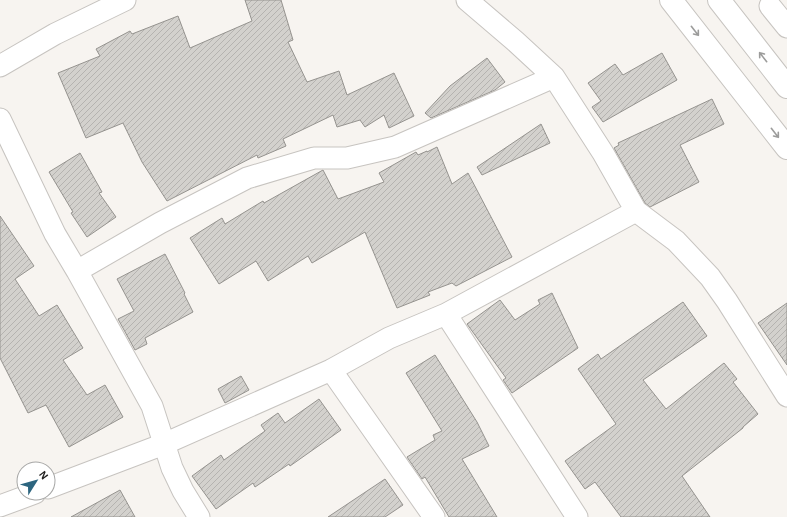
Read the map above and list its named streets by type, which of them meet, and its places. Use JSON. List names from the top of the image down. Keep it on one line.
{"north":"top right"}
